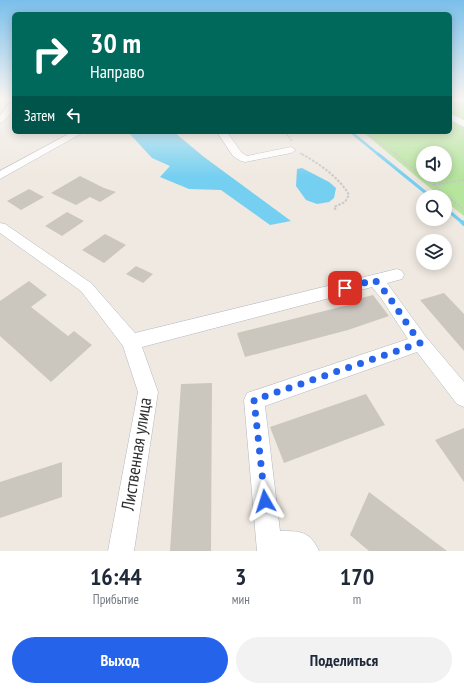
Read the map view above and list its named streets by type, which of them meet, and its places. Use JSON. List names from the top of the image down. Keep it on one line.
{"streets":{"street":["Лиственная улица"]},"page":{"turn":["30 m","Направо"],"then":"Затем","eta":["16:44","Прибытие","3","мин","170","m"],"buttons":["Выход","Поделиться"]}}
